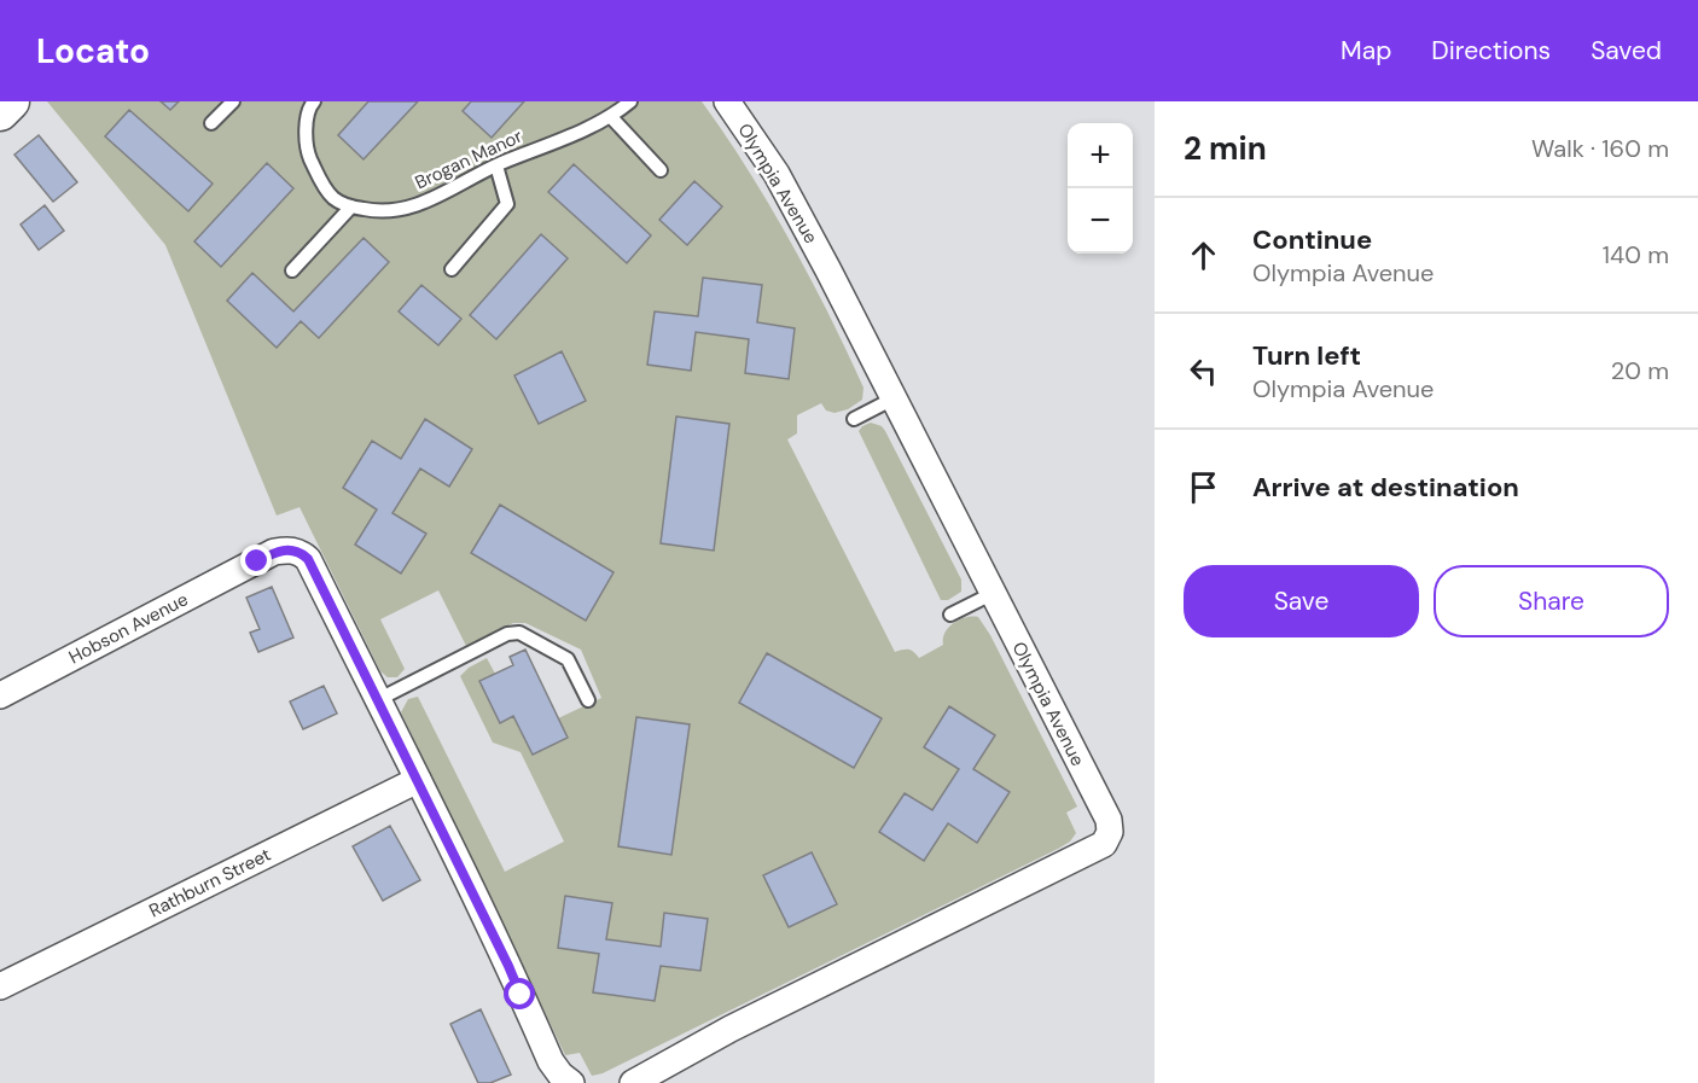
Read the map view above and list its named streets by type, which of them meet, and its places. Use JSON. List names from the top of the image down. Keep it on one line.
{"streets":{"street":["Olympia Avenue","Hobson Avenue","Rathburn Street"],"lane":["Brogan Manor"]},"page":{"header":"Locato","nav":["Map","Directions","Saved"],"heading":["2 min","Walk · 160 m"],"map_buttons":["+","−"],"list":[["Continue","Olympia Avenue","140 m"],["Turn left","Olympia Avenue","20 m"],"Arrive at destination"],"buttons":["Save","Share"]}}
